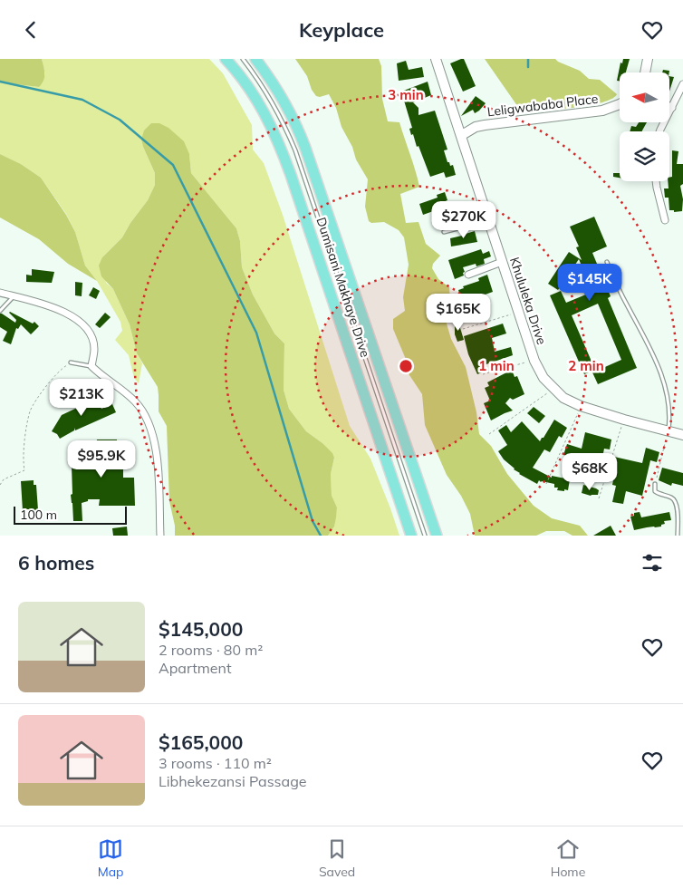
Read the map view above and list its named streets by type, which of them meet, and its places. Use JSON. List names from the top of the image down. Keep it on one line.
{"streets":{"main road":["Dumisani Makhaye Drive"],"street":["Leligwababa Place","Khululeka Drive"]},"crossings":[["Leligwababa Place","Khululeka Drive"]],"scale_bar":"100 m","north":"left","page":{"header":"Keyplace","price":["$270K","$145K","$165K","$213K","$95.9K","$68K"],"scale":"100 m","heading":"6 homes","list":[{"name":"$145,000","note":"2 rooms · 80 m² · Apartment"},{"name":"$165,000","note":"3 rooms · 110 m² · Libhekezansi Passage"}],"tabs":["Map","Saved","Home"]},"rings":["3 min","1 min","2 min"]}
